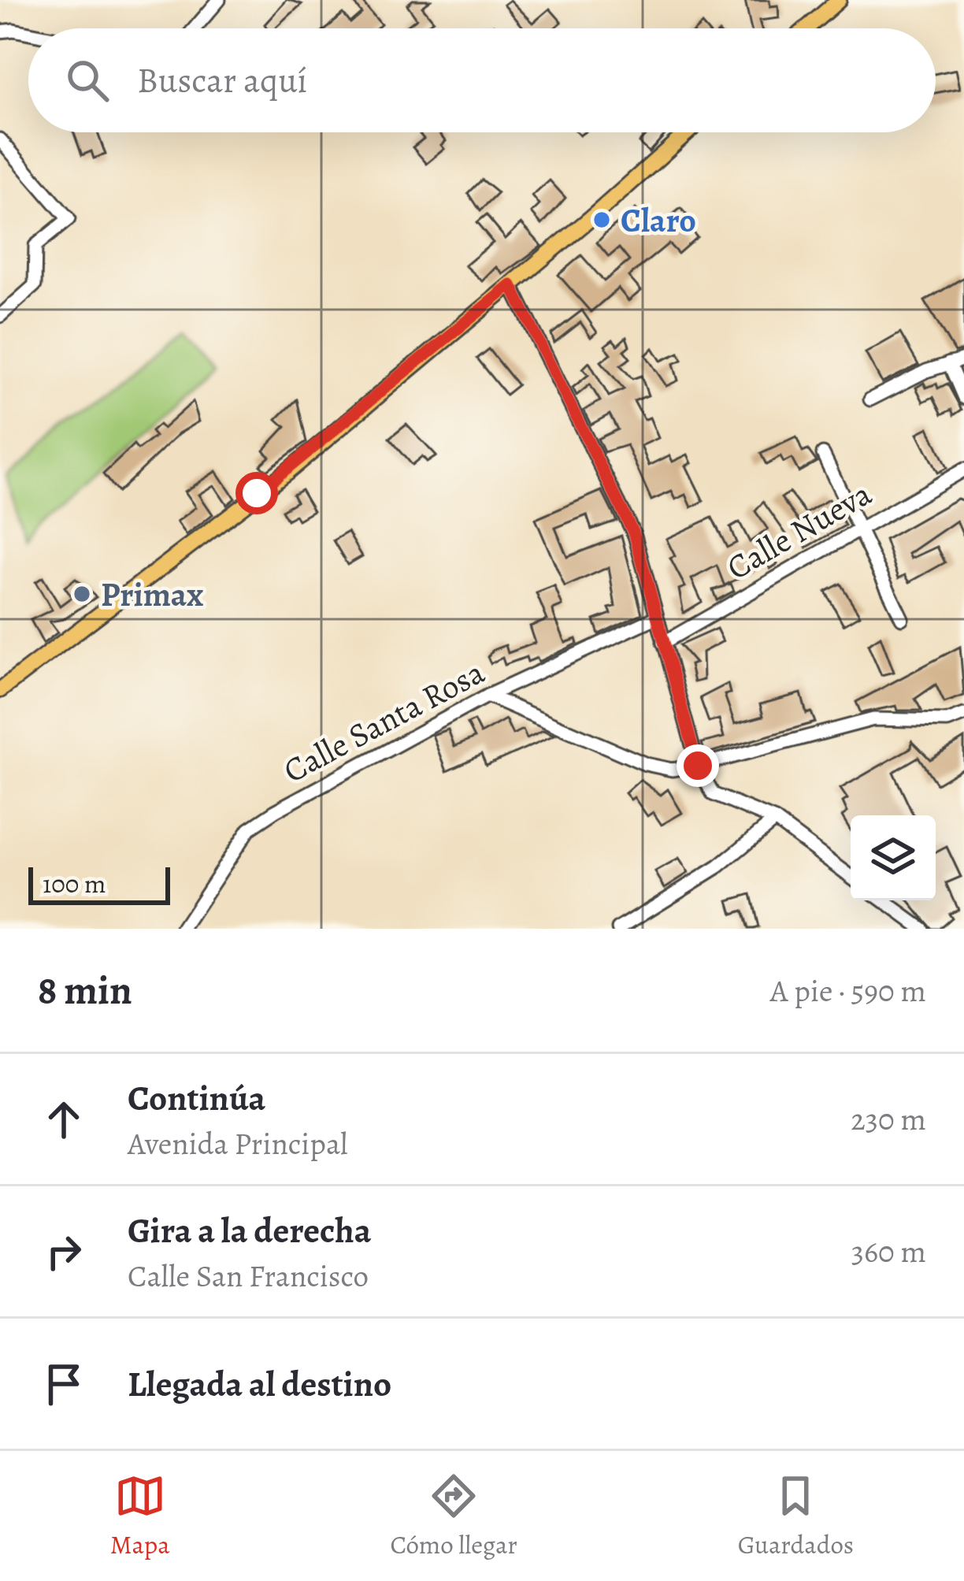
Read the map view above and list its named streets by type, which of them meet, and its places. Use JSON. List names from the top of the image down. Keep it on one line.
{"streets":{"street":["Calle Nueva","Calle Santa Rosa"]},"places":["Claro","Primax"],"scale_bar":"100 m","page":{"search":"Buscar aquí","scale":"100 m","heading":["8 min","A pie · 590 m"],"list":[["Continúa","Avenida Principal","230 m"],["Gira a la derecha","Calle San Francisco","360 m"],"Llegada al destino"],"nav":["Mapa","Cómo llegar","Guardados"]}}
